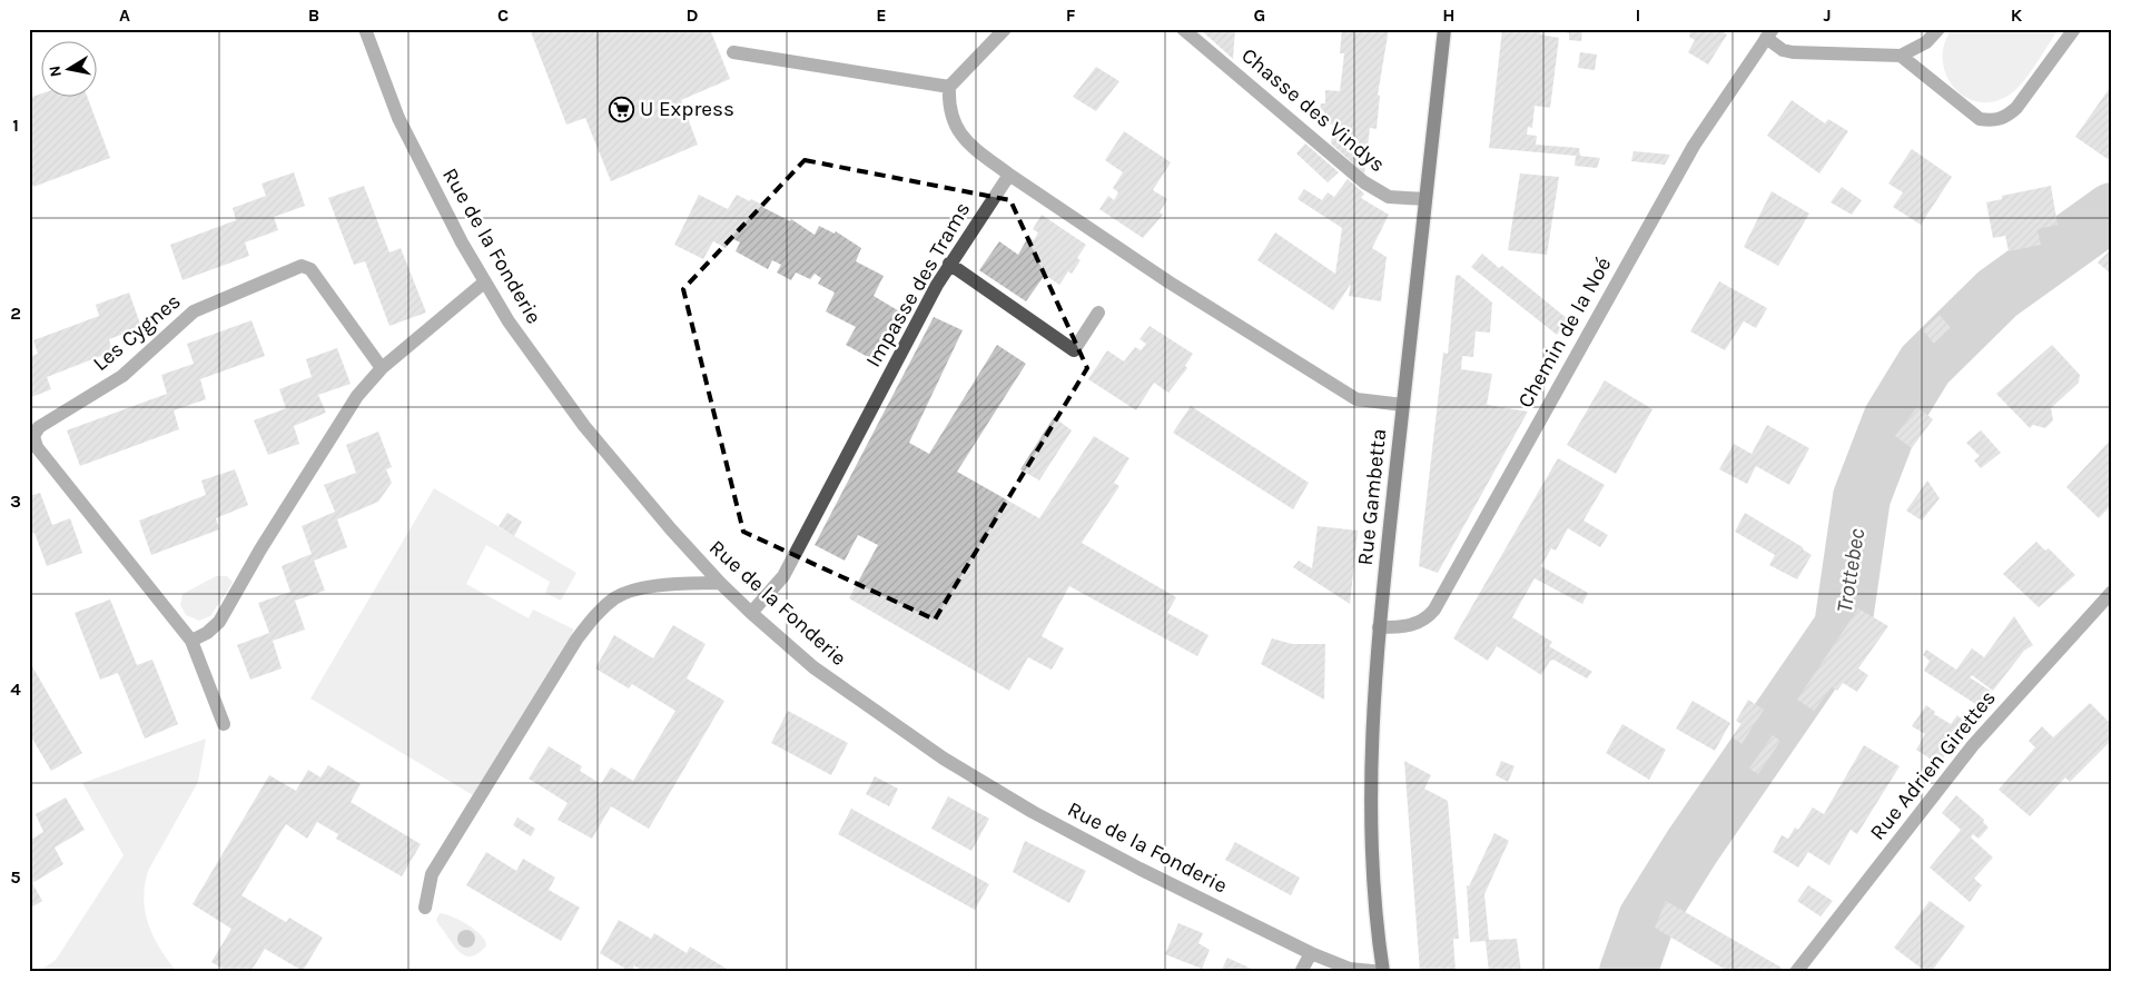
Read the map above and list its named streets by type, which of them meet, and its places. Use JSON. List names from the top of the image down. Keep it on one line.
{"streets":{"main road":["Rue Gambetta"],"street":["Chasse des Vindys","Rue de la Fonderie","Impasse des Trams","Les Cygnes","Chemin de la Noé","Rue Adrien Girettes"]},"crossings":[["Chasse des Vindys","Rue Gambetta"],["Rue de la Fonderie","Impasse des Trams"],["Rue de la Fonderie","Rue Gambetta"],["Chemin de la Noé","Rue Gambetta"]],"water":["Trottebec"],"places":{"supermarket":["U Express"]},"north":"left","grid":{"columns":["A","B","C","D","E","F","G","H","I","J","K"],"rows":["1","2","3","4","5"]}}
